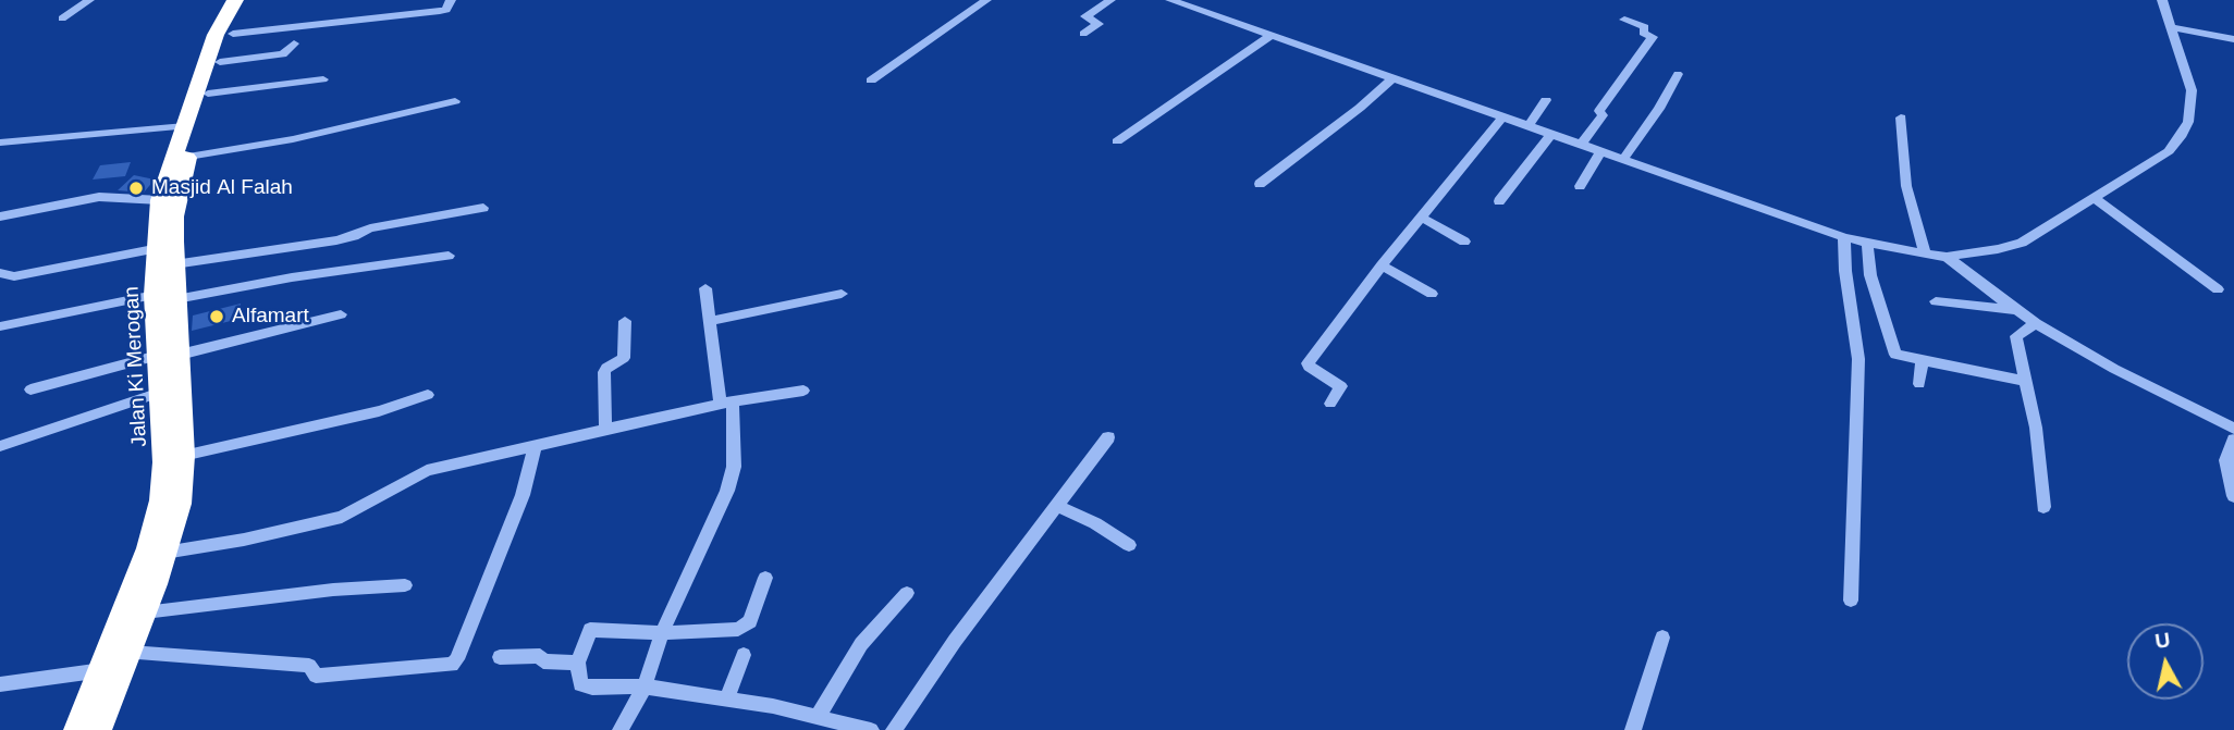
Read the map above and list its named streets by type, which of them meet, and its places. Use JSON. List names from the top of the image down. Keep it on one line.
{"streets":{"highway":["Jalan Ki Merogan"]},"places":["Masjid Al Falah","Alfamart"],"north":"top"}
